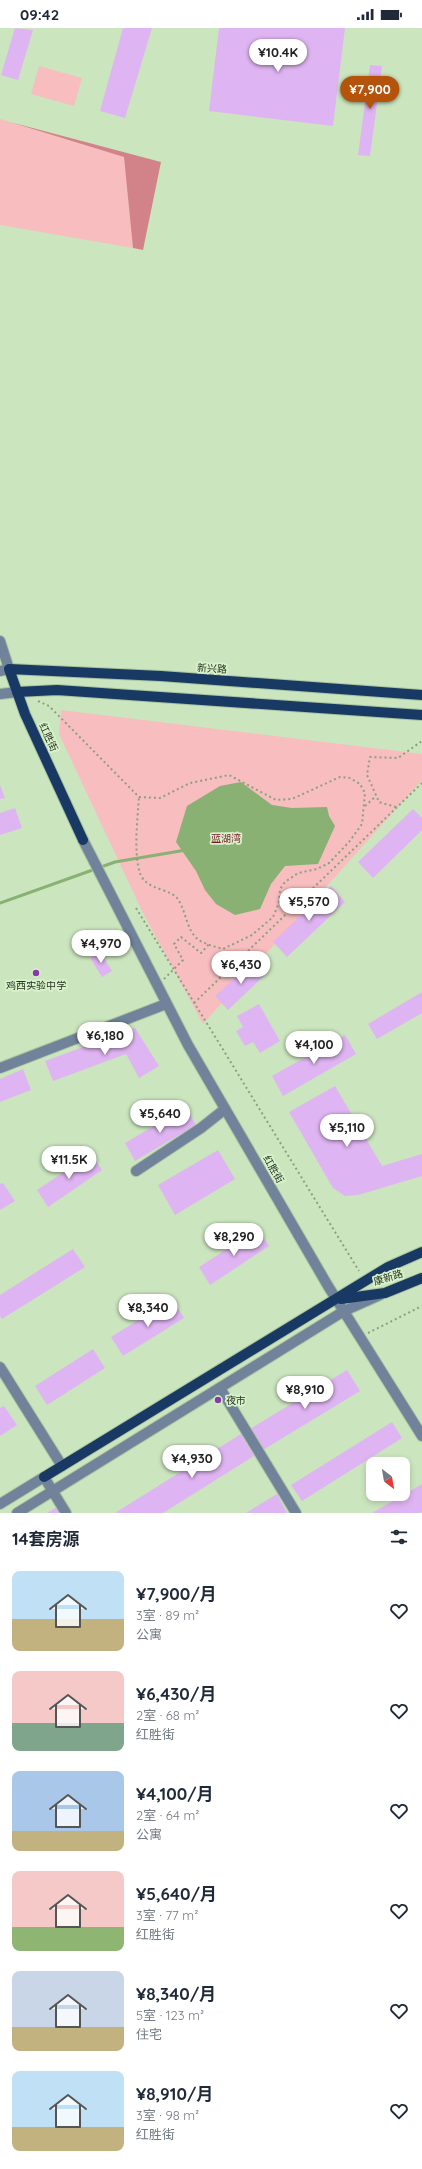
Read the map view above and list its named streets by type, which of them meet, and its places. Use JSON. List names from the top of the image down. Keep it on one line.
{"streets":{"main road":["新兴路","红胜街","康新路"]},"crossings":[["新兴路","红胜街"],["红胜街","康新路"]],"parks":["蓝湖湾"],"places":["鸡西实验中学","夜市"],"north":"bottom right","page":{"status":"09:42","price":["¥10.4K","¥7,900","¥5,570","¥4,970","¥6,430","¥6,180","¥4,100","¥5,640","¥5,110","¥11.5K","¥8,290","¥8,340","¥8,910","¥4,930"],"heading":"14套房源","list":[{"name":"¥7,900/月","note":"3室 · 89 m² · 公寓"},{"name":"¥6,430/月","note":"2室 · 68 m² · 红胜街"},{"name":"¥4,100/月","note":"2室 · 64 m² · 公寓"},{"name":"¥5,640/月","note":"3室 · 77 m² · 红胜街"},{"name":"¥8,340/月","note":"5室 · 123 m² · 住宅"},{"name":"¥8,910/月","note":"3室 · 98 m² · 红胜街"}]}}
